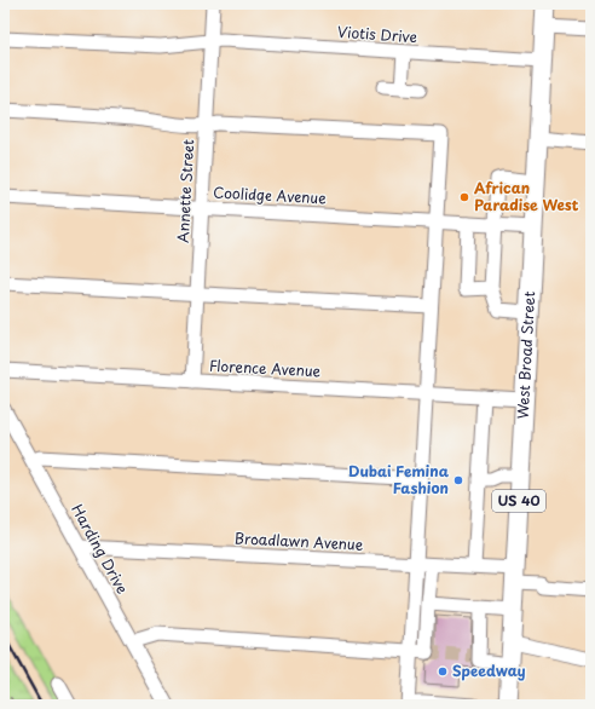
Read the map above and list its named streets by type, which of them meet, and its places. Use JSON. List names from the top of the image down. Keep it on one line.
{"streets":{"main road":["West Broad Street","US 40"],"street":["Viotis Drive","Annette Street","Coolidge Avenue","Florence Avenue","Broadlawn Avenue","Harding Drive"]},"crossings":[["Viotis Drive","Annette Street"],["Viotis Drive","West Broad Street"],["Annette Street","Coolidge Avenue"],["Annette Street","Florence Avenue"],["Coolidge Avenue","West Broad Street"],["West Broad Street","Florence Avenue"],["West Broad Street","Broadlawn Avenue"],["Broadlawn Avenue","Harding Drive"]],"places":["African Paradise West","Dubai Femina Fashion","Speedway"]}
